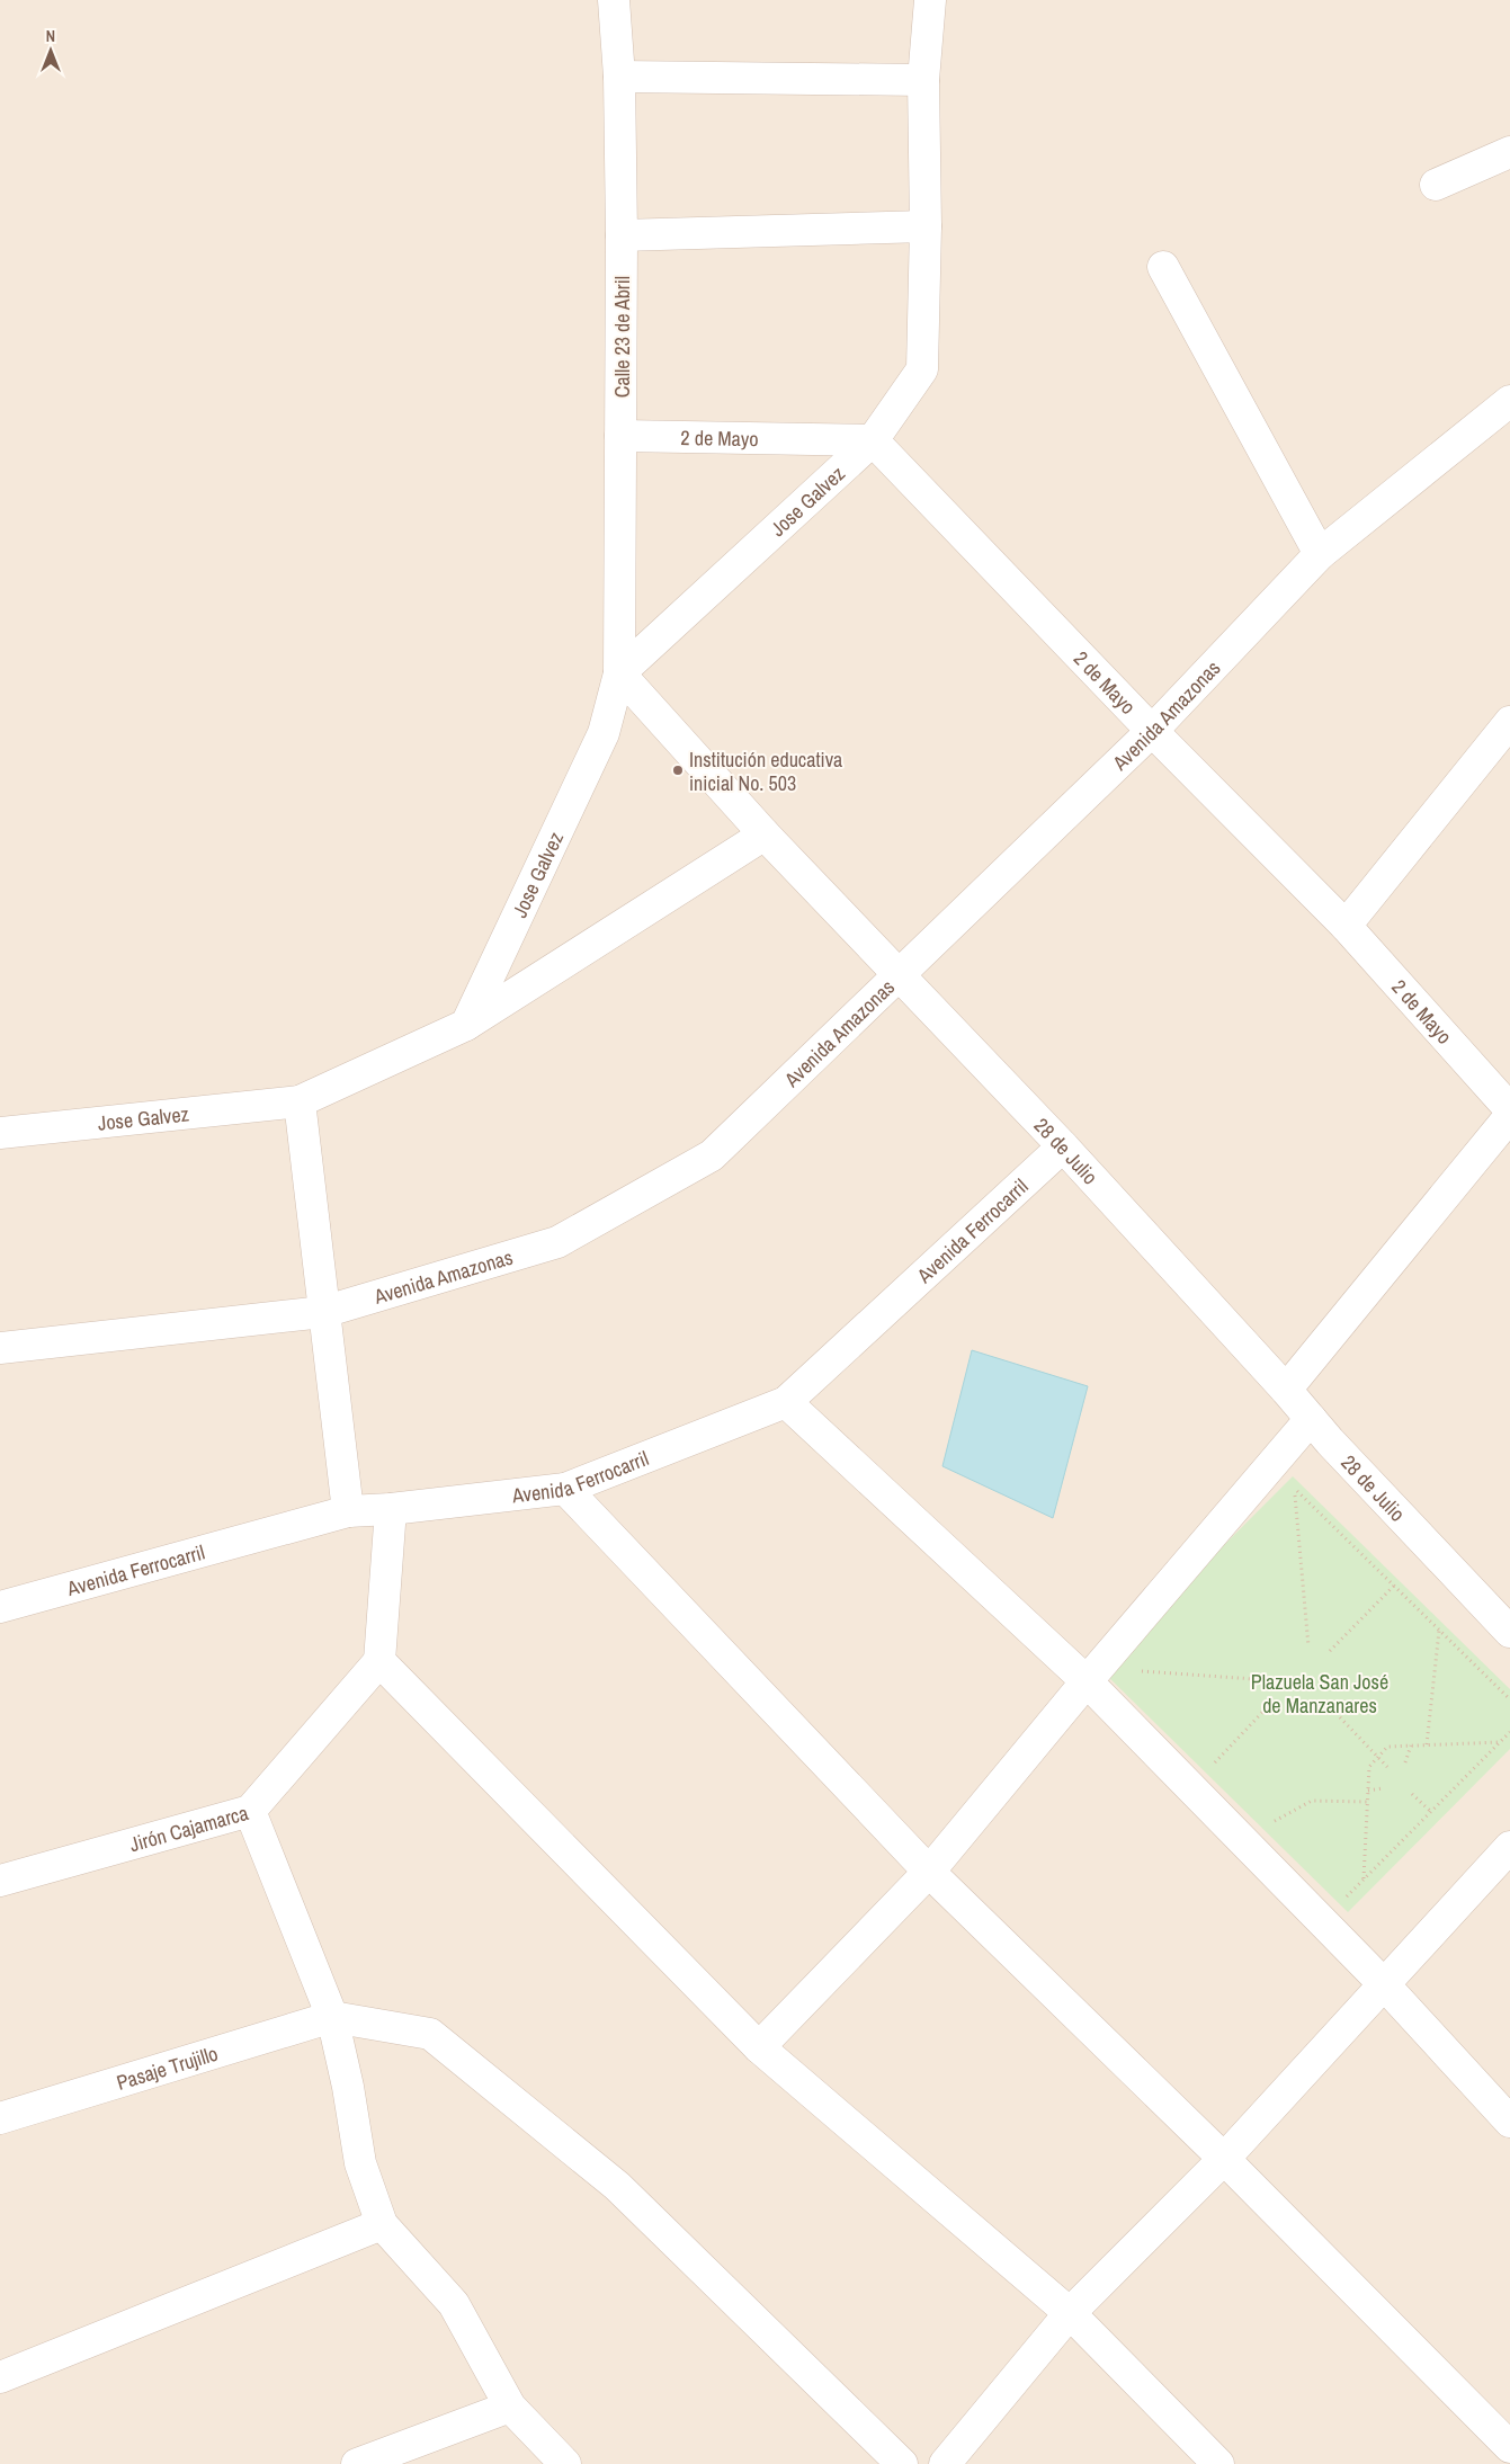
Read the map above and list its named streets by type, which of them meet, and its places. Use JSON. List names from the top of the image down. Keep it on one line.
{"streets":{"street":["Calle 23 de Abril","2 de Mayo","Jose Galvez","Avenida Amazonas","28 de Julio","Avenida Ferrocarril","Jirón Cajamarca","Pasaje Trujillo"]},"crossings":[["Calle 23 de Abril","2 de Mayo"],["Calle 23 de Abril","Jose Galvez"],["Calle 23 de Abril","28 de Julio"],["2 de Mayo","Jose Galvez"],["2 de Mayo","Avenida Amazonas"],["Jose Galvez","28 de Julio"],["Avenida Amazonas","28 de Julio"],["28 de Julio","Avenida Ferrocarril"]],"parks":["Plazuela San José de Manzanares"],"places":["Institución educativa inicial No. 503"],"north":"top"}
